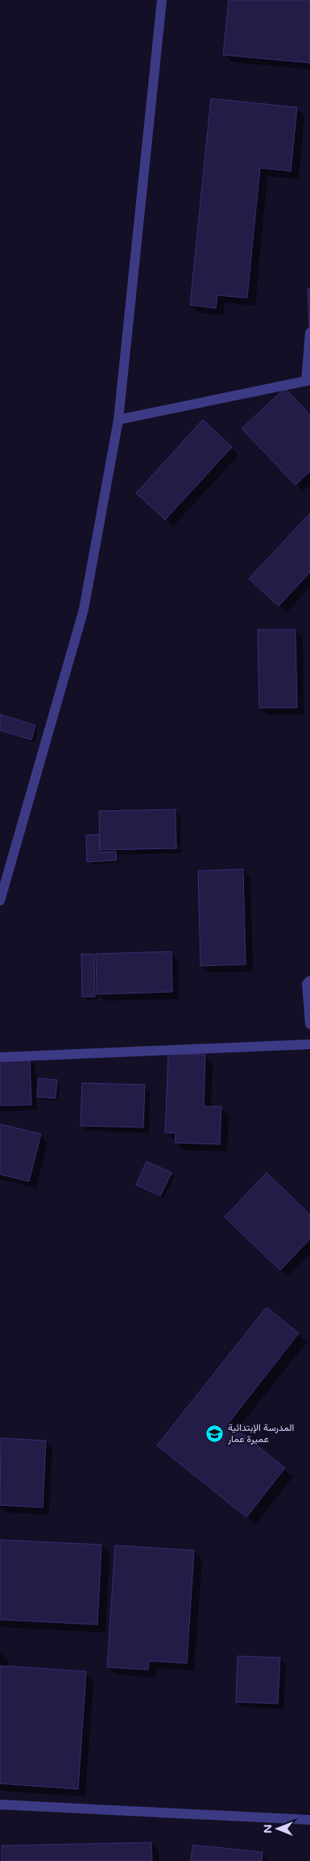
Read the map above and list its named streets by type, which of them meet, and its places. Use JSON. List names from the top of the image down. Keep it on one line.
{"places":{"school or university":["المدرسة الإبتدائية عميرة عمار"]},"north":"left"}
